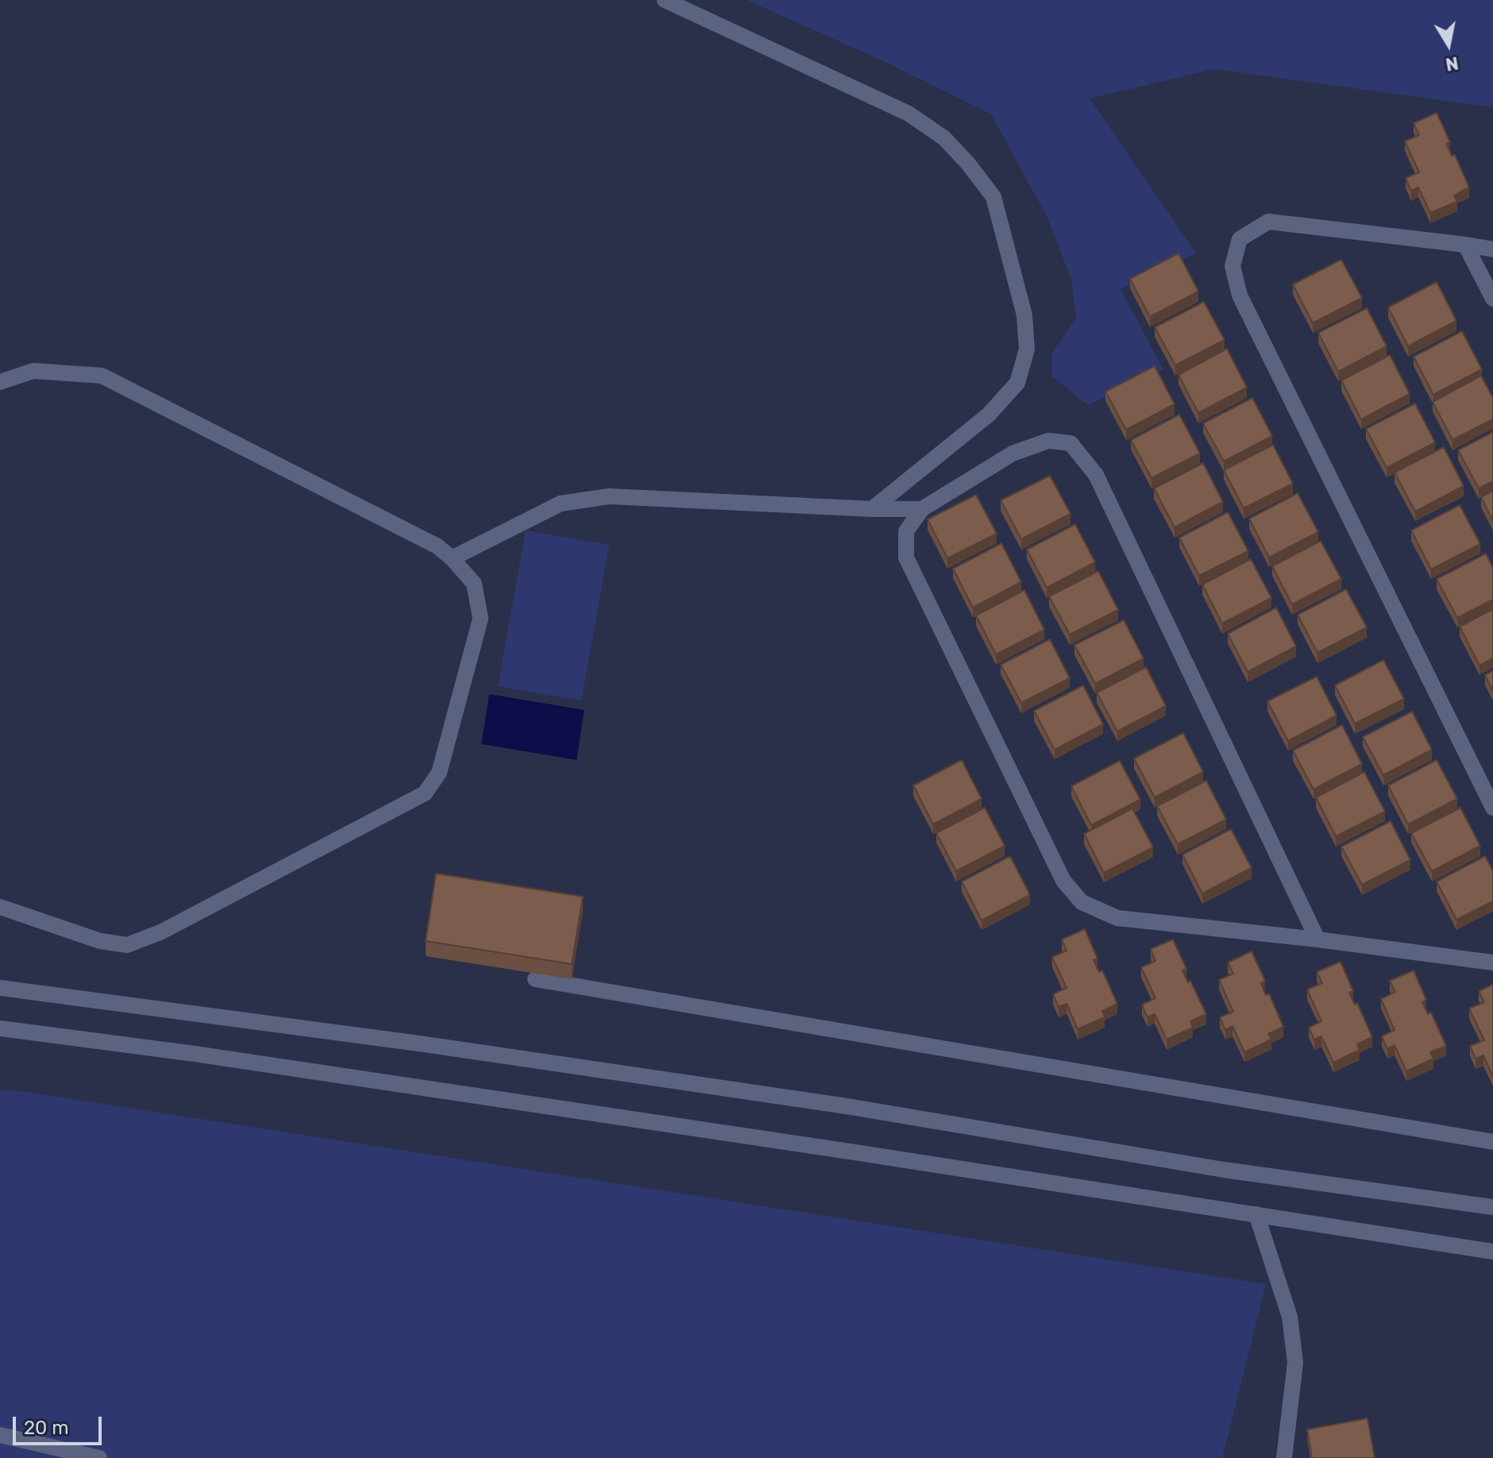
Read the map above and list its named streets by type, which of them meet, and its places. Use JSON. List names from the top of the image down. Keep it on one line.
{"scale_bar":"20 m","north":"bottom"}
